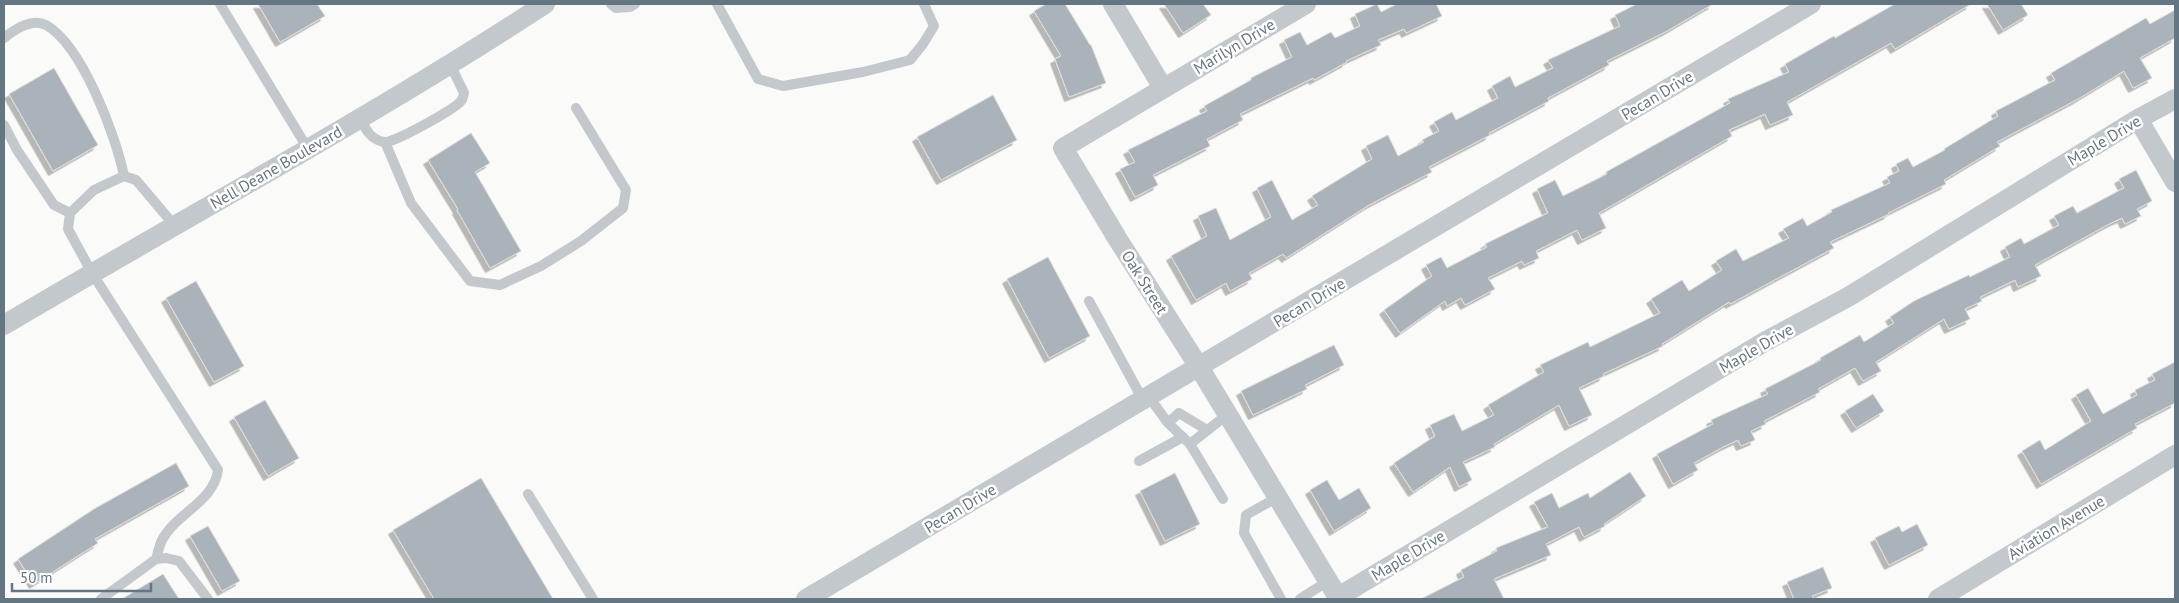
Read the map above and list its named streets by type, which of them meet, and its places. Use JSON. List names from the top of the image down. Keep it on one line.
{"streets":{"street":["Marilyn Drive","Pecan Drive","Maple Drive","Nell Deane Boulevard","Oak Street","Aviation Avenue"]},"crossings":[["Marilyn Drive","Oak Street"],["Pecan Drive","Oak Street"],["Maple Drive","Oak Street"]],"scale_bar":"50 m"}
